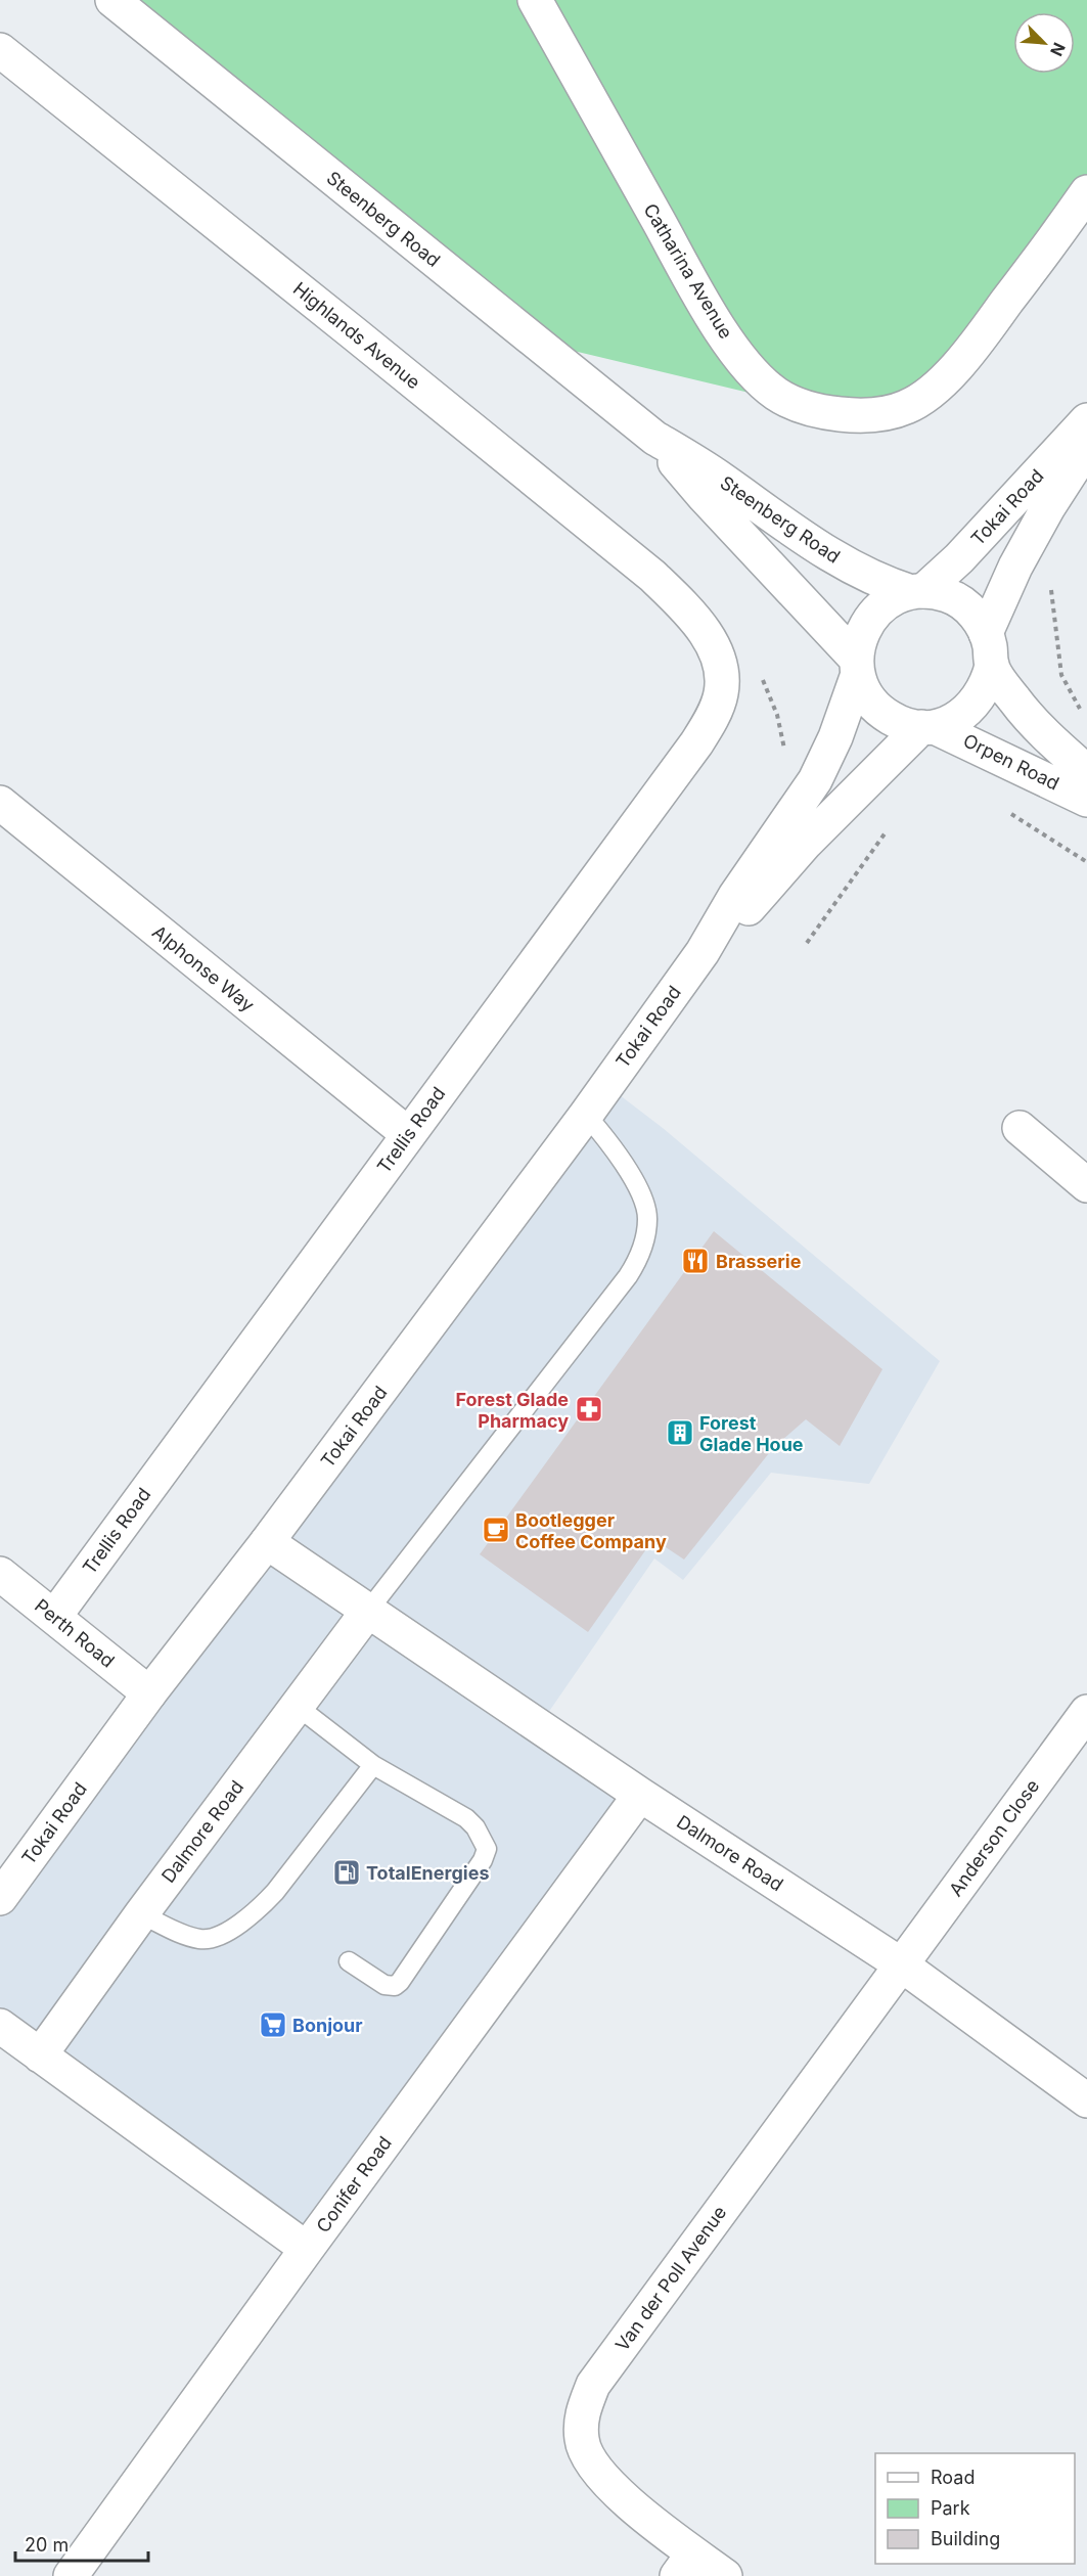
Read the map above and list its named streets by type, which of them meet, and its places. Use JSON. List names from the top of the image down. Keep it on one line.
{"streets":{"street":["Steenberg Road","Catharina Avenue","Highlands Avenue","Tokai Road","Orpen Road","Alphonse Way","Trellis Road","Perth Road","Dalmore Road","Anderson Close","Conifer Road","Van der Poll Avenue"]},"crossings":[["Steenberg Road","Tokai Road"],["Steenberg Road","Orpen Road"],["Highlands Avenue","Trellis Road"],["Tokai Road","Orpen Road"],["Tokai Road","Perth Road"],["Tokai Road","Dalmore Road"],["Alphonse Way","Trellis Road"],["Trellis Road","Perth Road"],["Dalmore Road","Anderson Close"],["Dalmore Road","Conifer Road"],["Dalmore Road","Van der Poll Avenue"],["Anderson Close","Van der Poll Avenue"]],"places":{"restaurant":["Brasserie"],"pharmacy":["Forest Glade Pharmacy"],"building":["Forest Glade Houe"],"cafe":["Bootlegger Coffee Company"],"fuel station":["TotalEnergies"],"supermarket":["Bonjour"]},"legend":["Road","Park","Building"],"scale_bar":"20 m","north":"bottom right"}
